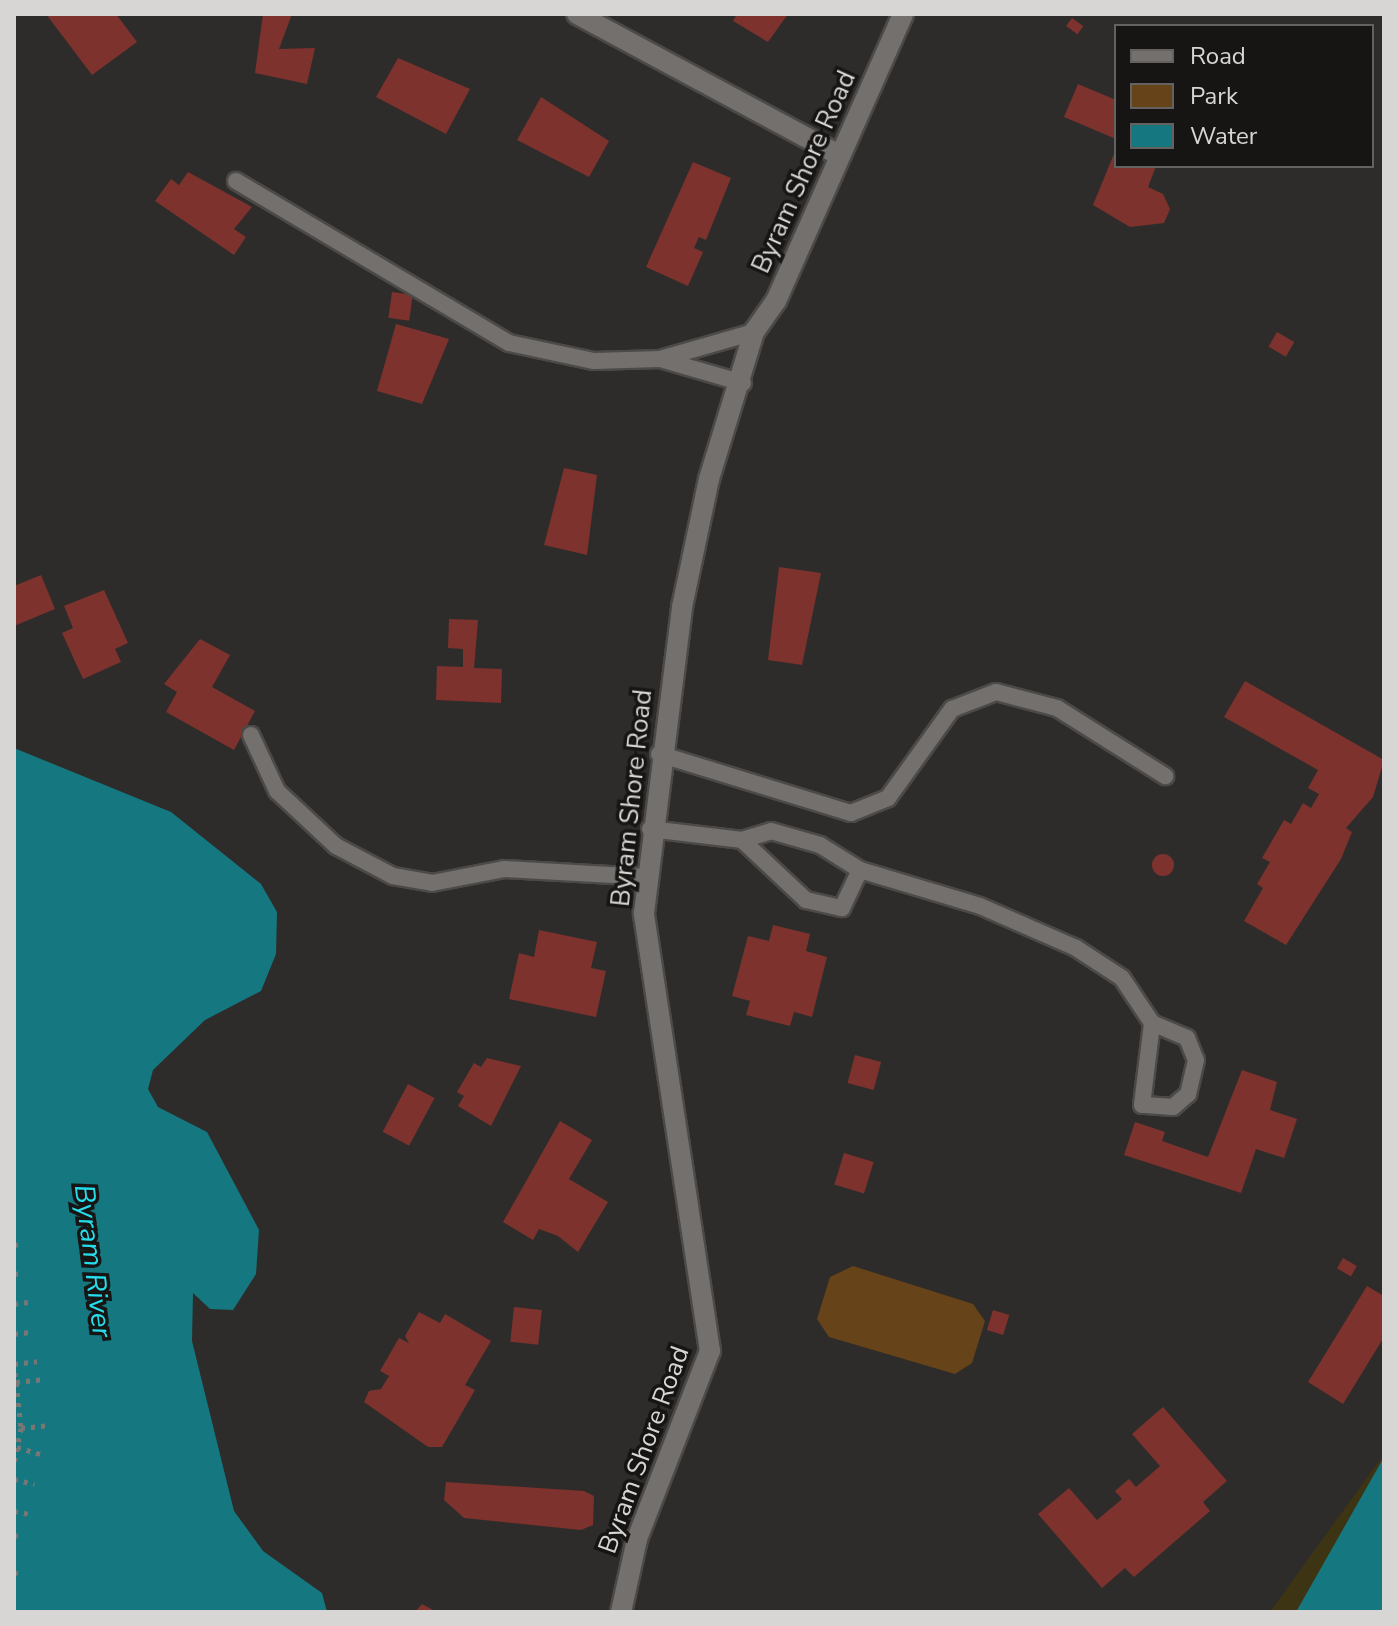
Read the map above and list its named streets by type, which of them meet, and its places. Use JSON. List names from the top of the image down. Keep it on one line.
{"streets":{"street":["Byram Shore Road"]},"water":["Byram River"],"legend":["Road","Park","Water"]}
